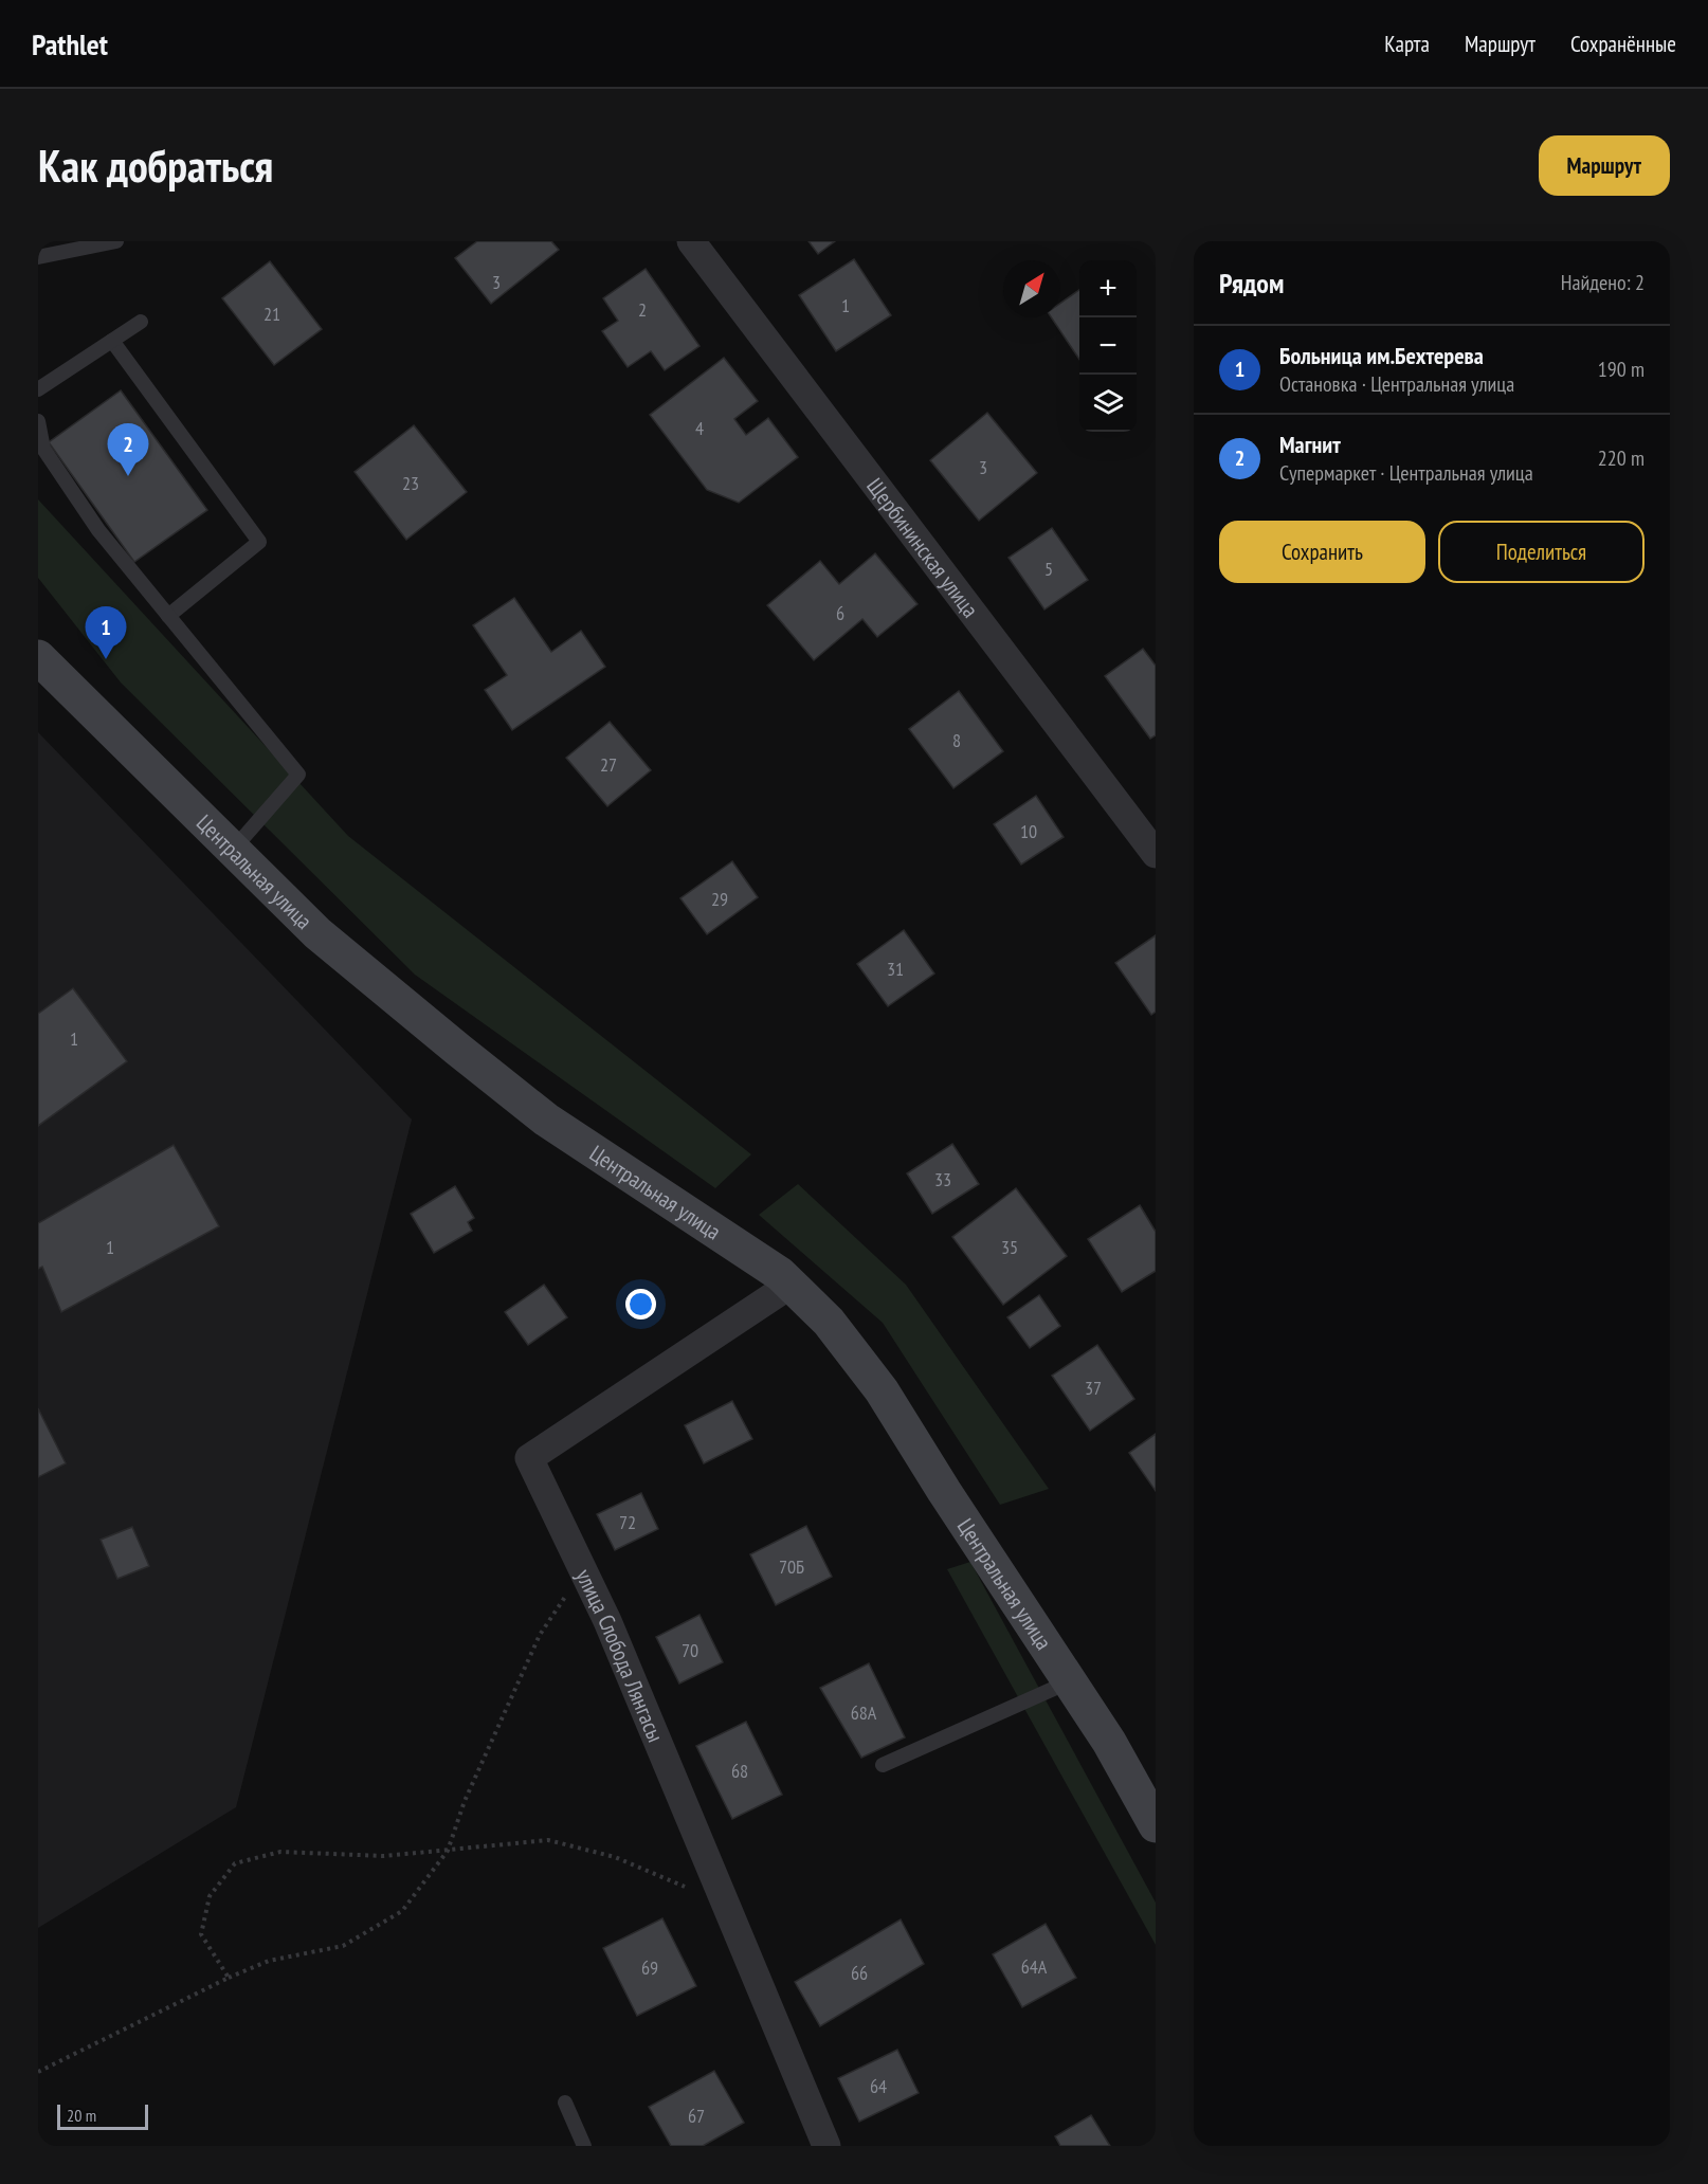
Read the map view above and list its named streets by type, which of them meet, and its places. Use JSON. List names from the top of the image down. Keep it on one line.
{"streets":{"street":["Щербининская улица","Центральная улица","улица Слобода Лянгасы"]},"crossings":[["Центральная улица","улица Слобода Лянгасы"]],"house_numbers":["3","1","2","21","4","3","23","5","6","8","27","10","29","31","1","33","1","35","37","72","70Б","70","68А","68","64А","69","66","64","67"],"scale_bar":"20 m","north":"top right","page":{"header":"Pathlet","nav":["Карта","Маршрут","Сохранённые"],"buttons":["Маршрут",["Сохранить","Поделиться"]],"title":"Как добраться","heading":["Рядом","Найдено: 2"],"map_buttons":["+","−"],"list":[{"mark":"1","name":"Больница им.Бехтерева","note":"Остановка · Центральная улица","value":"190 m"},{"mark":"2","name":"Магнит","note":"Супермаркет · Центральная улица","value":"220 m"}],"pins":["2","1"],"scale":"20 m"}}
